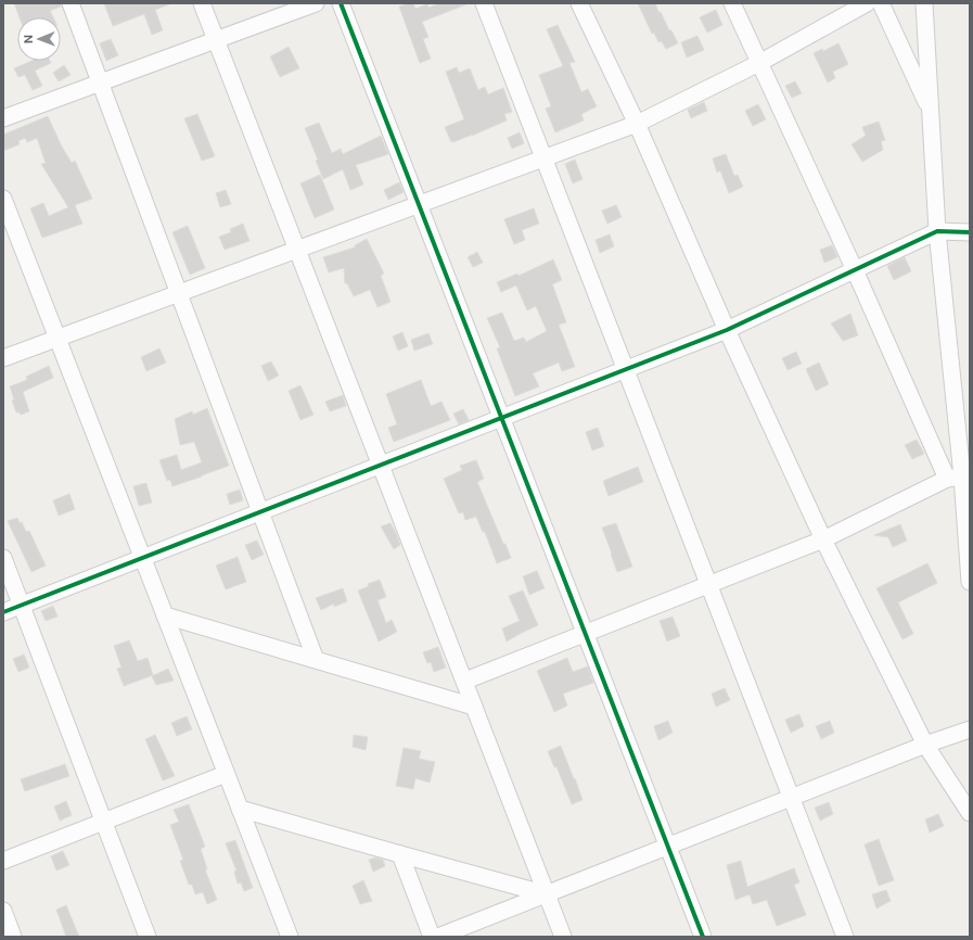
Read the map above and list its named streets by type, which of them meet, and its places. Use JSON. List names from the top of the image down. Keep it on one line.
{"north":"left"}
